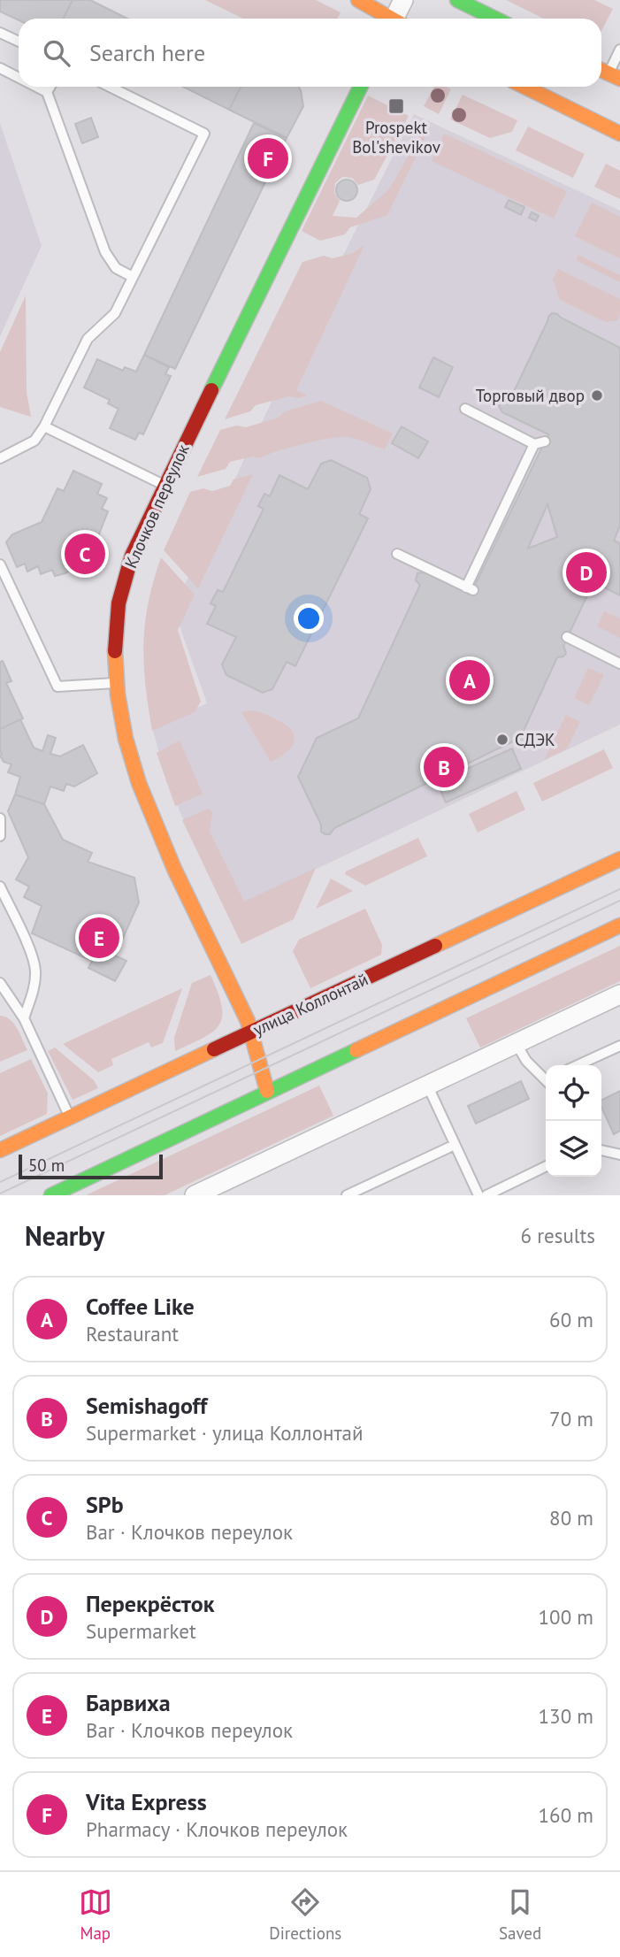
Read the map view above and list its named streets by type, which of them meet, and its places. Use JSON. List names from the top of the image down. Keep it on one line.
{"streets":{"street":["Клочков переулок","улица Коллонтай"]},"crossings":[["Клочков переулок","улица Коллонтай"]],"places":{"transit":["Prospekt Bol'shevikov"],"other":["Торговый двор","СДЭК"]},"scale_bar":"50 m","page":{"search":"Search here","pins":["F","C","D","A","B","E"],"scale":"50 m","heading":["Nearby","6 results"],"list":[{"mark":"A","name":"Coffee Like","note":"Restaurant","value":"60 m"},{"mark":"B","name":"Semishagoff","note":"Supermarket · улица Коллонтай","value":"70 m"},{"mark":"C","name":"SPb","note":"Bar · Клочков переулок","value":"80 m"},{"mark":"D","name":"Перекрёсток","note":"Supermarket","value":"100 m"},{"mark":"E","name":"Барвиха","note":"Bar · Клочков переулок","value":"130 m"},{"mark":"F","name":"Vita Express","note":"Pharmacy · Клочков переулок","value":"160 m"}],"nav":["Map","Directions","Saved"]}}
